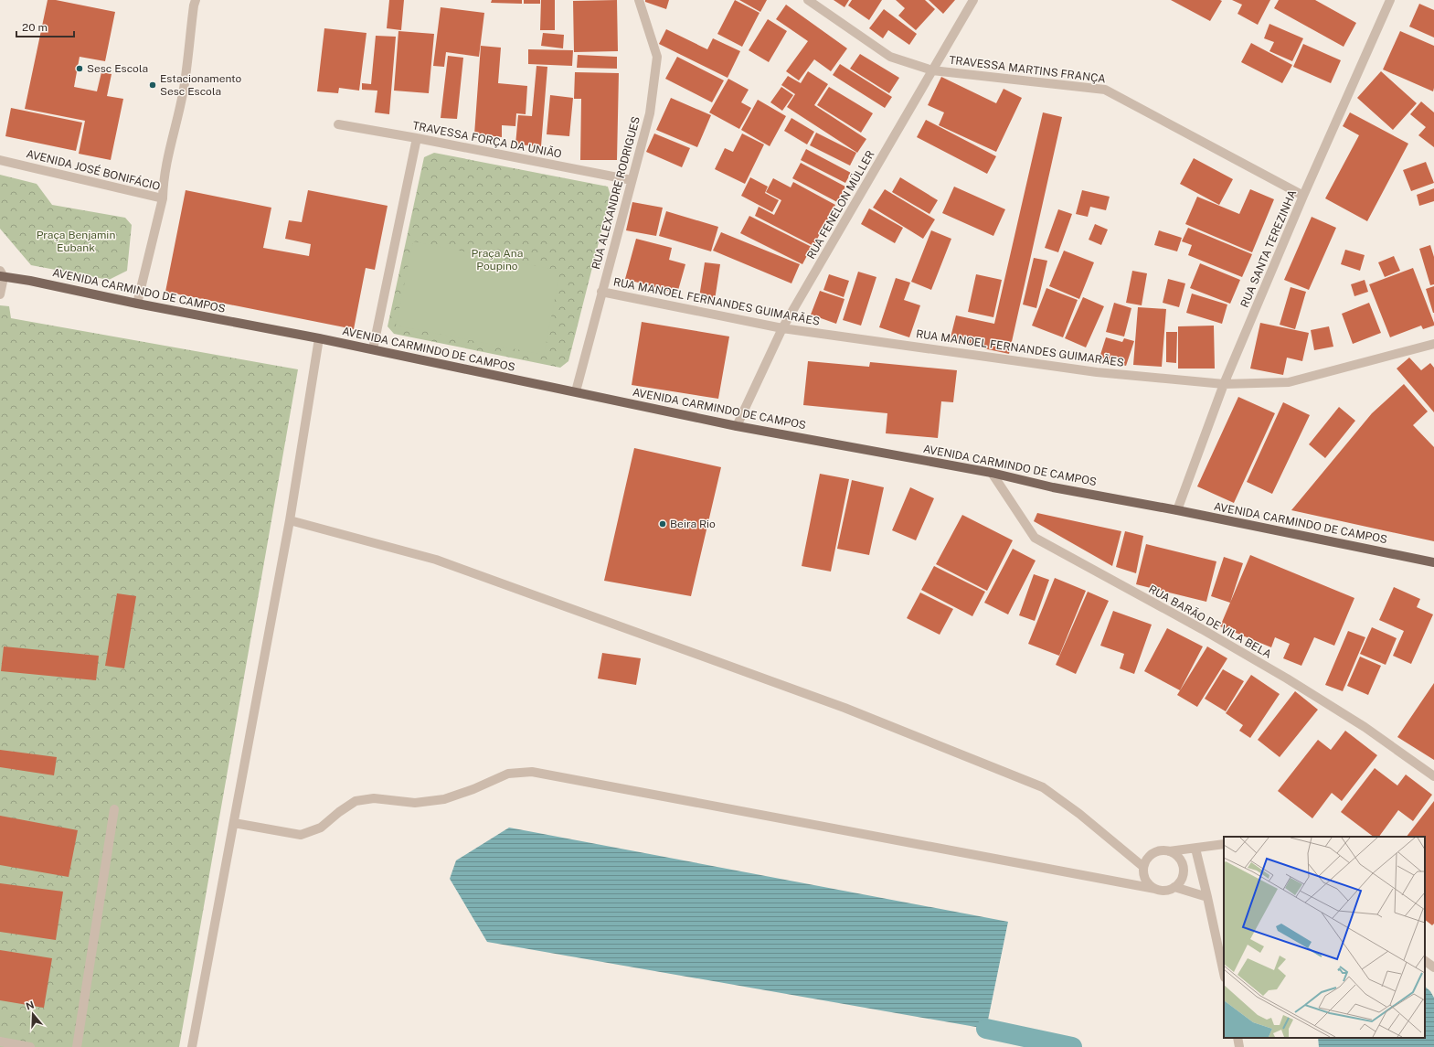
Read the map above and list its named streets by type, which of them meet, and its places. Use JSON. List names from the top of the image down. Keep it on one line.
{"streets":{"main road":["AVENIDA CARMINDO DE CAMPOS"],"street":["TRAVESSA MARTINS FRANÇA","TRAVESSA FORÇA DA UNIÃO","AVENIDA JOSÉ BONIFÁCIO","RUA ALEXANDRE RODRIGUES","RUA FENELON MÜLLER","RUA SANTA TEREZINHA","RUA MANOEL FERNANDES GUIMARÃES","RUA BARÃO DE VILA BELA"]},"crossings":[["TRAVESSA MARTINS FRANÇA","RUA FENELON MÜLLER"],["TRAVESSA MARTINS FRANÇA","RUA SANTA TEREZINHA"],["TRAVESSA FORÇA DA UNIÃO","RUA ALEXANDRE RODRIGUES"],["AVENIDA JOSÉ BONIFÁCIO","AVENIDA CARMINDO DE CAMPOS"],["RUA ALEXANDRE RODRIGUES","AVENIDA CARMINDO DE CAMPOS"],["RUA ALEXANDRE RODRIGUES","RUA MANOEL FERNANDES GUIMARÃES"],["RUA FENELON MÜLLER","AVENIDA CARMINDO DE CAMPOS"],["RUA FENELON MÜLLER","RUA MANOEL FERNANDES GUIMARÃES"],["RUA SANTA TEREZINHA","AVENIDA CARMINDO DE CAMPOS"],["RUA SANTA TEREZINHA","RUA MANOEL FERNANDES GUIMARÃES"],["AVENIDA CARMINDO DE CAMPOS","RUA BARÃO DE VILA BELA"]],"parks":["Praça Benjamin Eubank","Praça Ana Poupino"],"places":["Sesc Escola","Estacionamento Sesc Escola","Beira Rio"],"scale_bar":"20 m","north":"top"}
